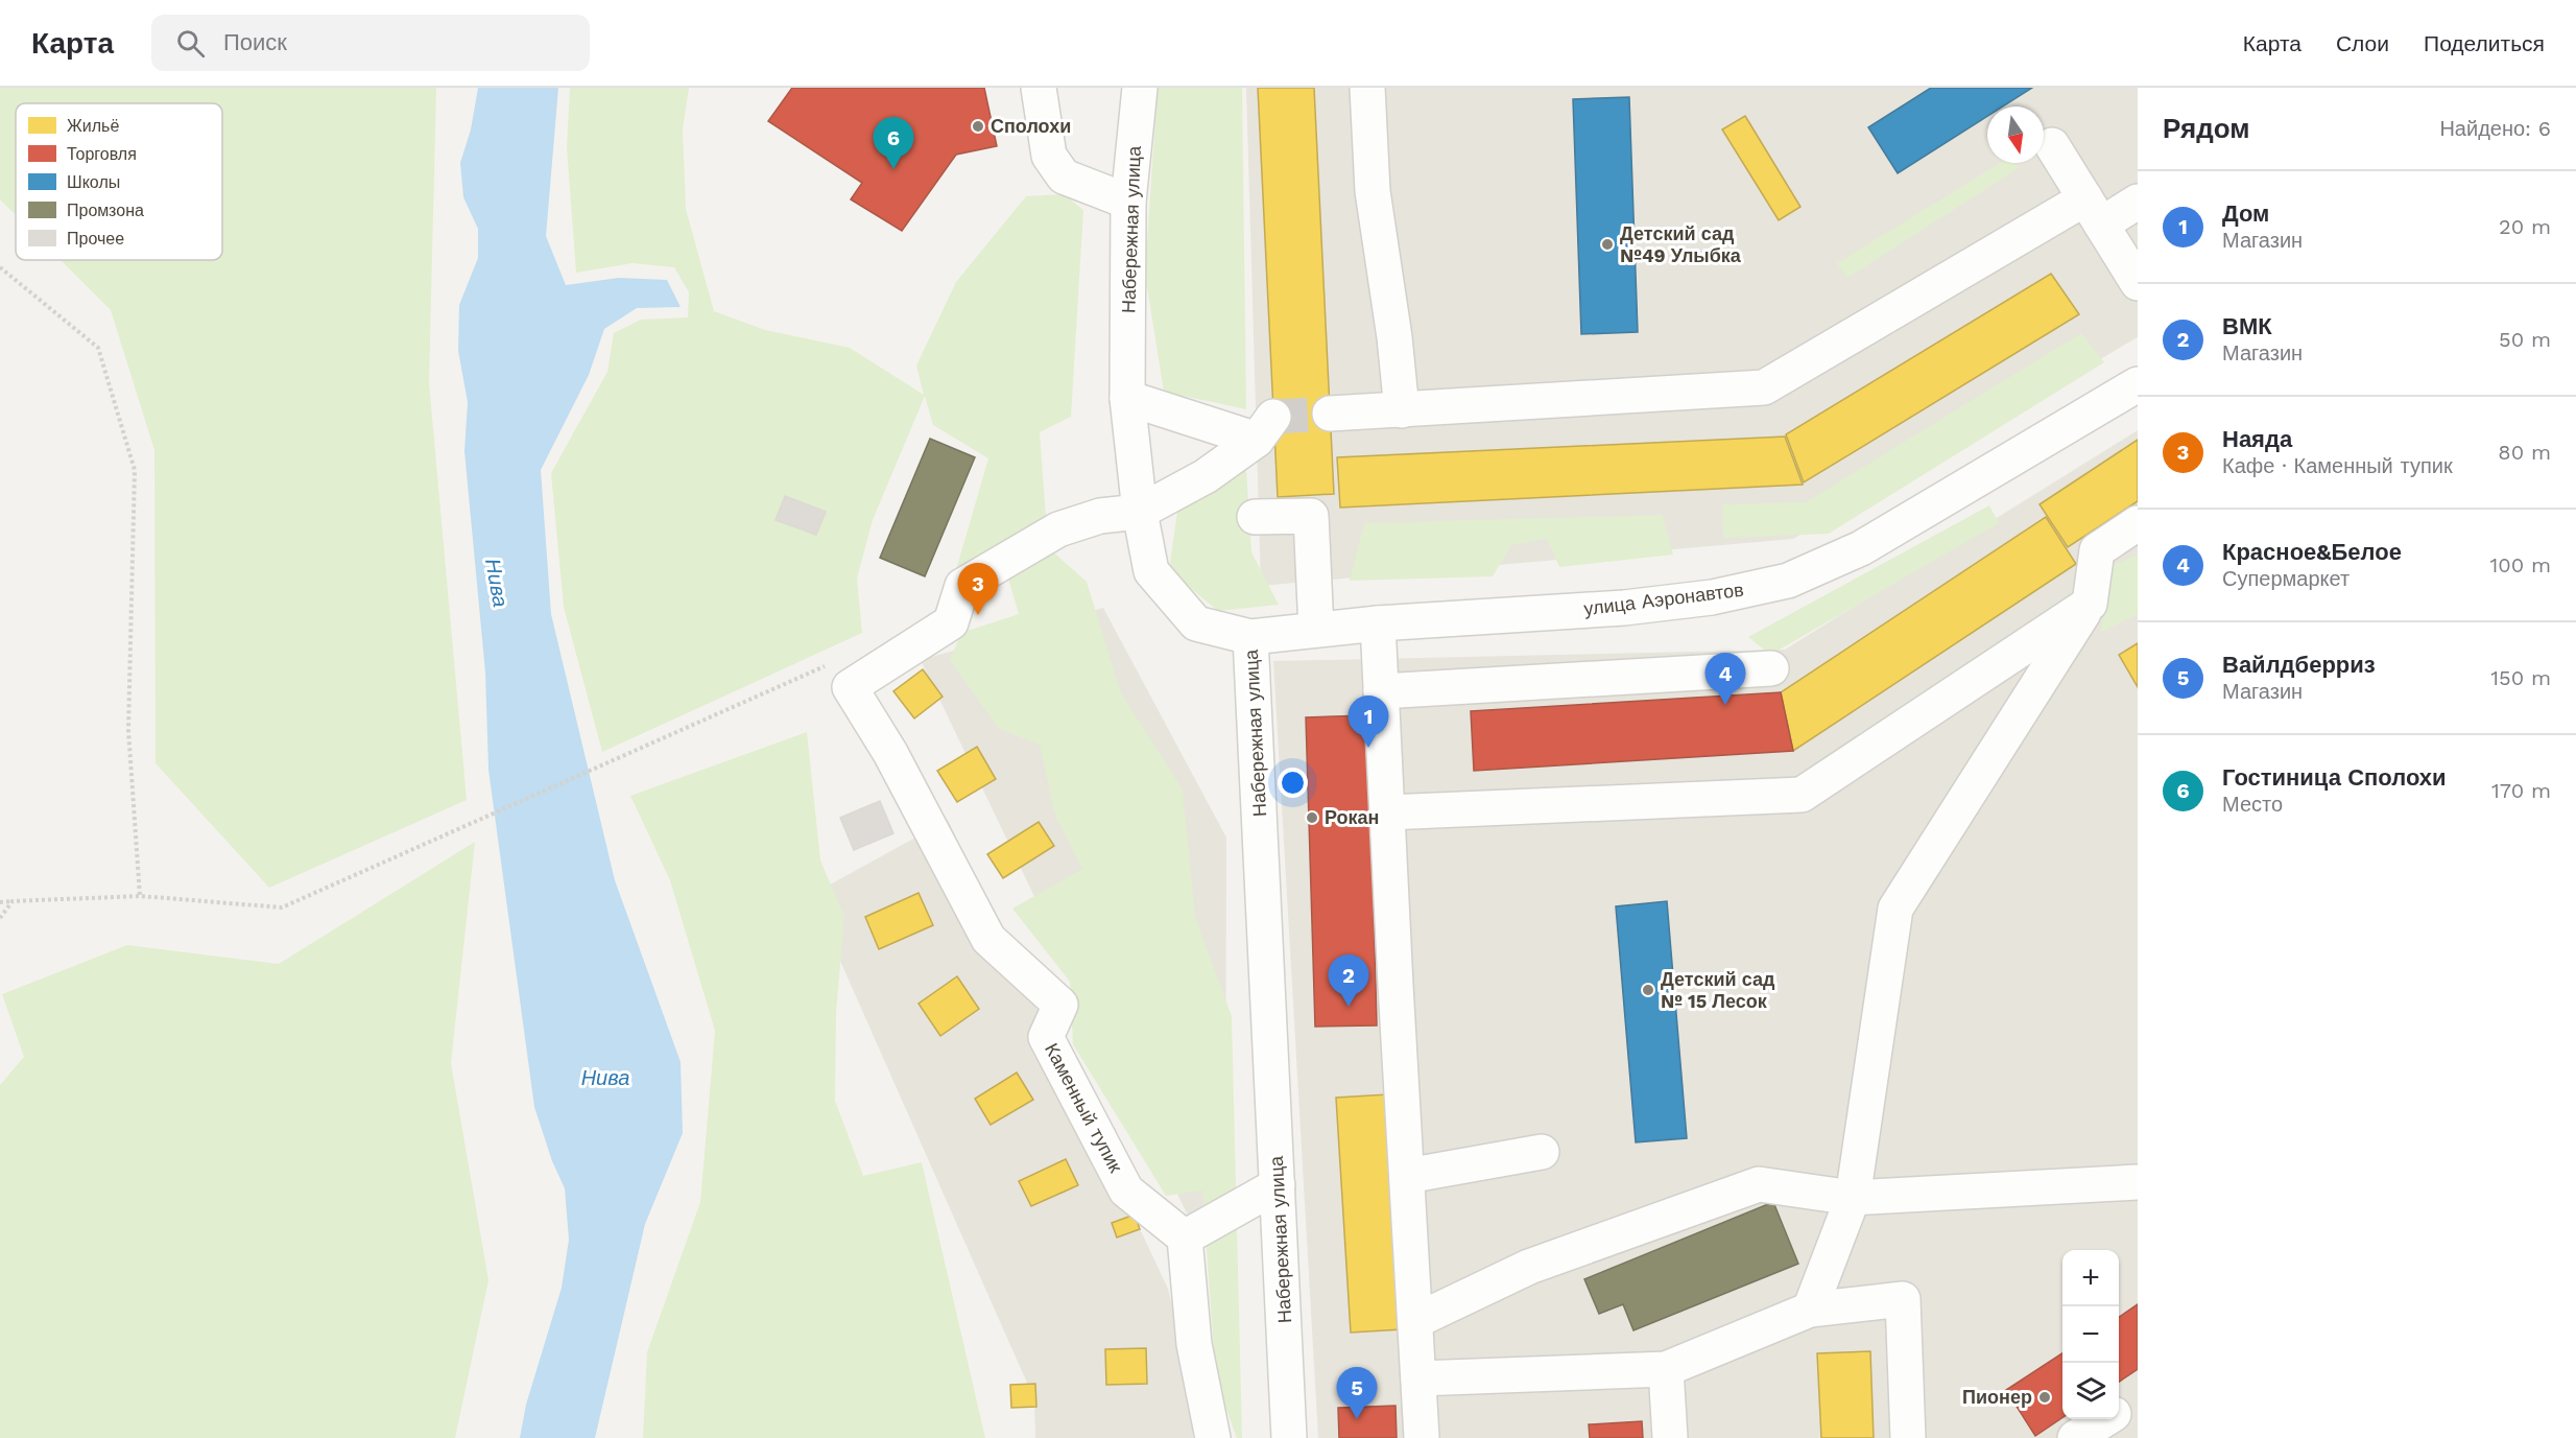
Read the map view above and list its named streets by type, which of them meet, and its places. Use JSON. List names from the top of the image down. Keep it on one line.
{"streets":{"street":["Набережная улица","улица Аэронавтов","Каменный тупик"]},"crossings":[["Набережная улица","улица Аэронавтов"]],"water":["Нива"],"places":["Сполохи","Детский сад №49 Улыбка","Рокан","Детский сад № 15 Лесок","Пионер"],"legend":["Жильё","Торговля","Школы","Промзона","Прочее"],"north":"bottom","page":{"header":"Карта","search":"Поиск","nav":["Карта","Слои","Поделиться"],"heading":["Рядом","Найдено: 6"],"pins":["6","3","4","1","2","5"],"list":[{"mark":"1","name":"Дом","note":"Магазин","value":"20 m"},{"mark":"2","name":"ВМК","note":"Магазин","value":"50 m"},{"mark":"3","name":"Наяда","note":"Кафе · Каменный тупик","value":"80 m"},{"mark":"4","name":"Красное&Белое","note":"Супермаркет","value":"100 m"},{"mark":"5","name":"Вайлдберриз","note":"Магазин","value":"150 m"},{"mark":"6","name":"Гостиница Сполохи","note":"Место","value":"170 m"}],"map_buttons":["+","−"]}}
